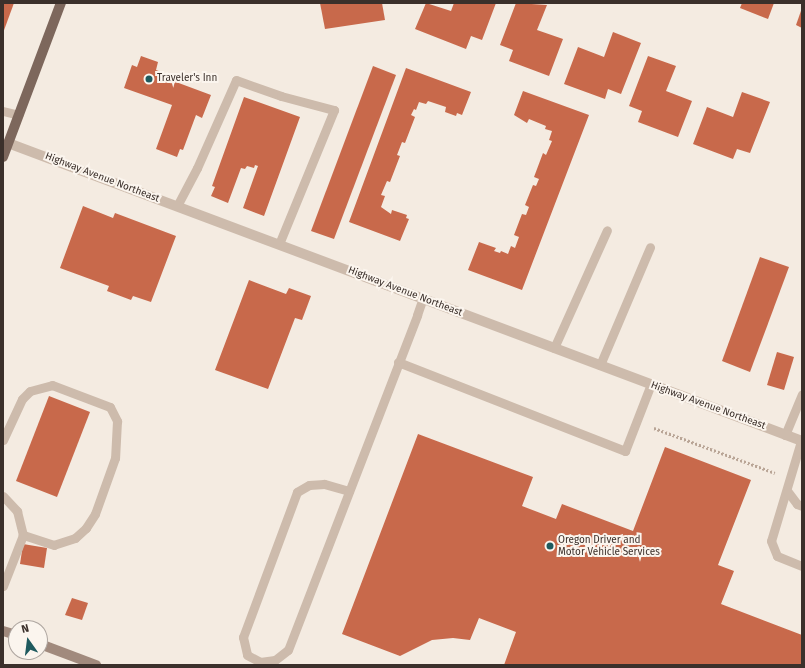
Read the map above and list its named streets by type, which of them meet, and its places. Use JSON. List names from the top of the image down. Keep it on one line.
{"streets":{"street":["Highway Avenue Northeast"]},"places":["Traveler's Inn","Oregon Driver and Motor Vehicle Services"],"north":"top"}
